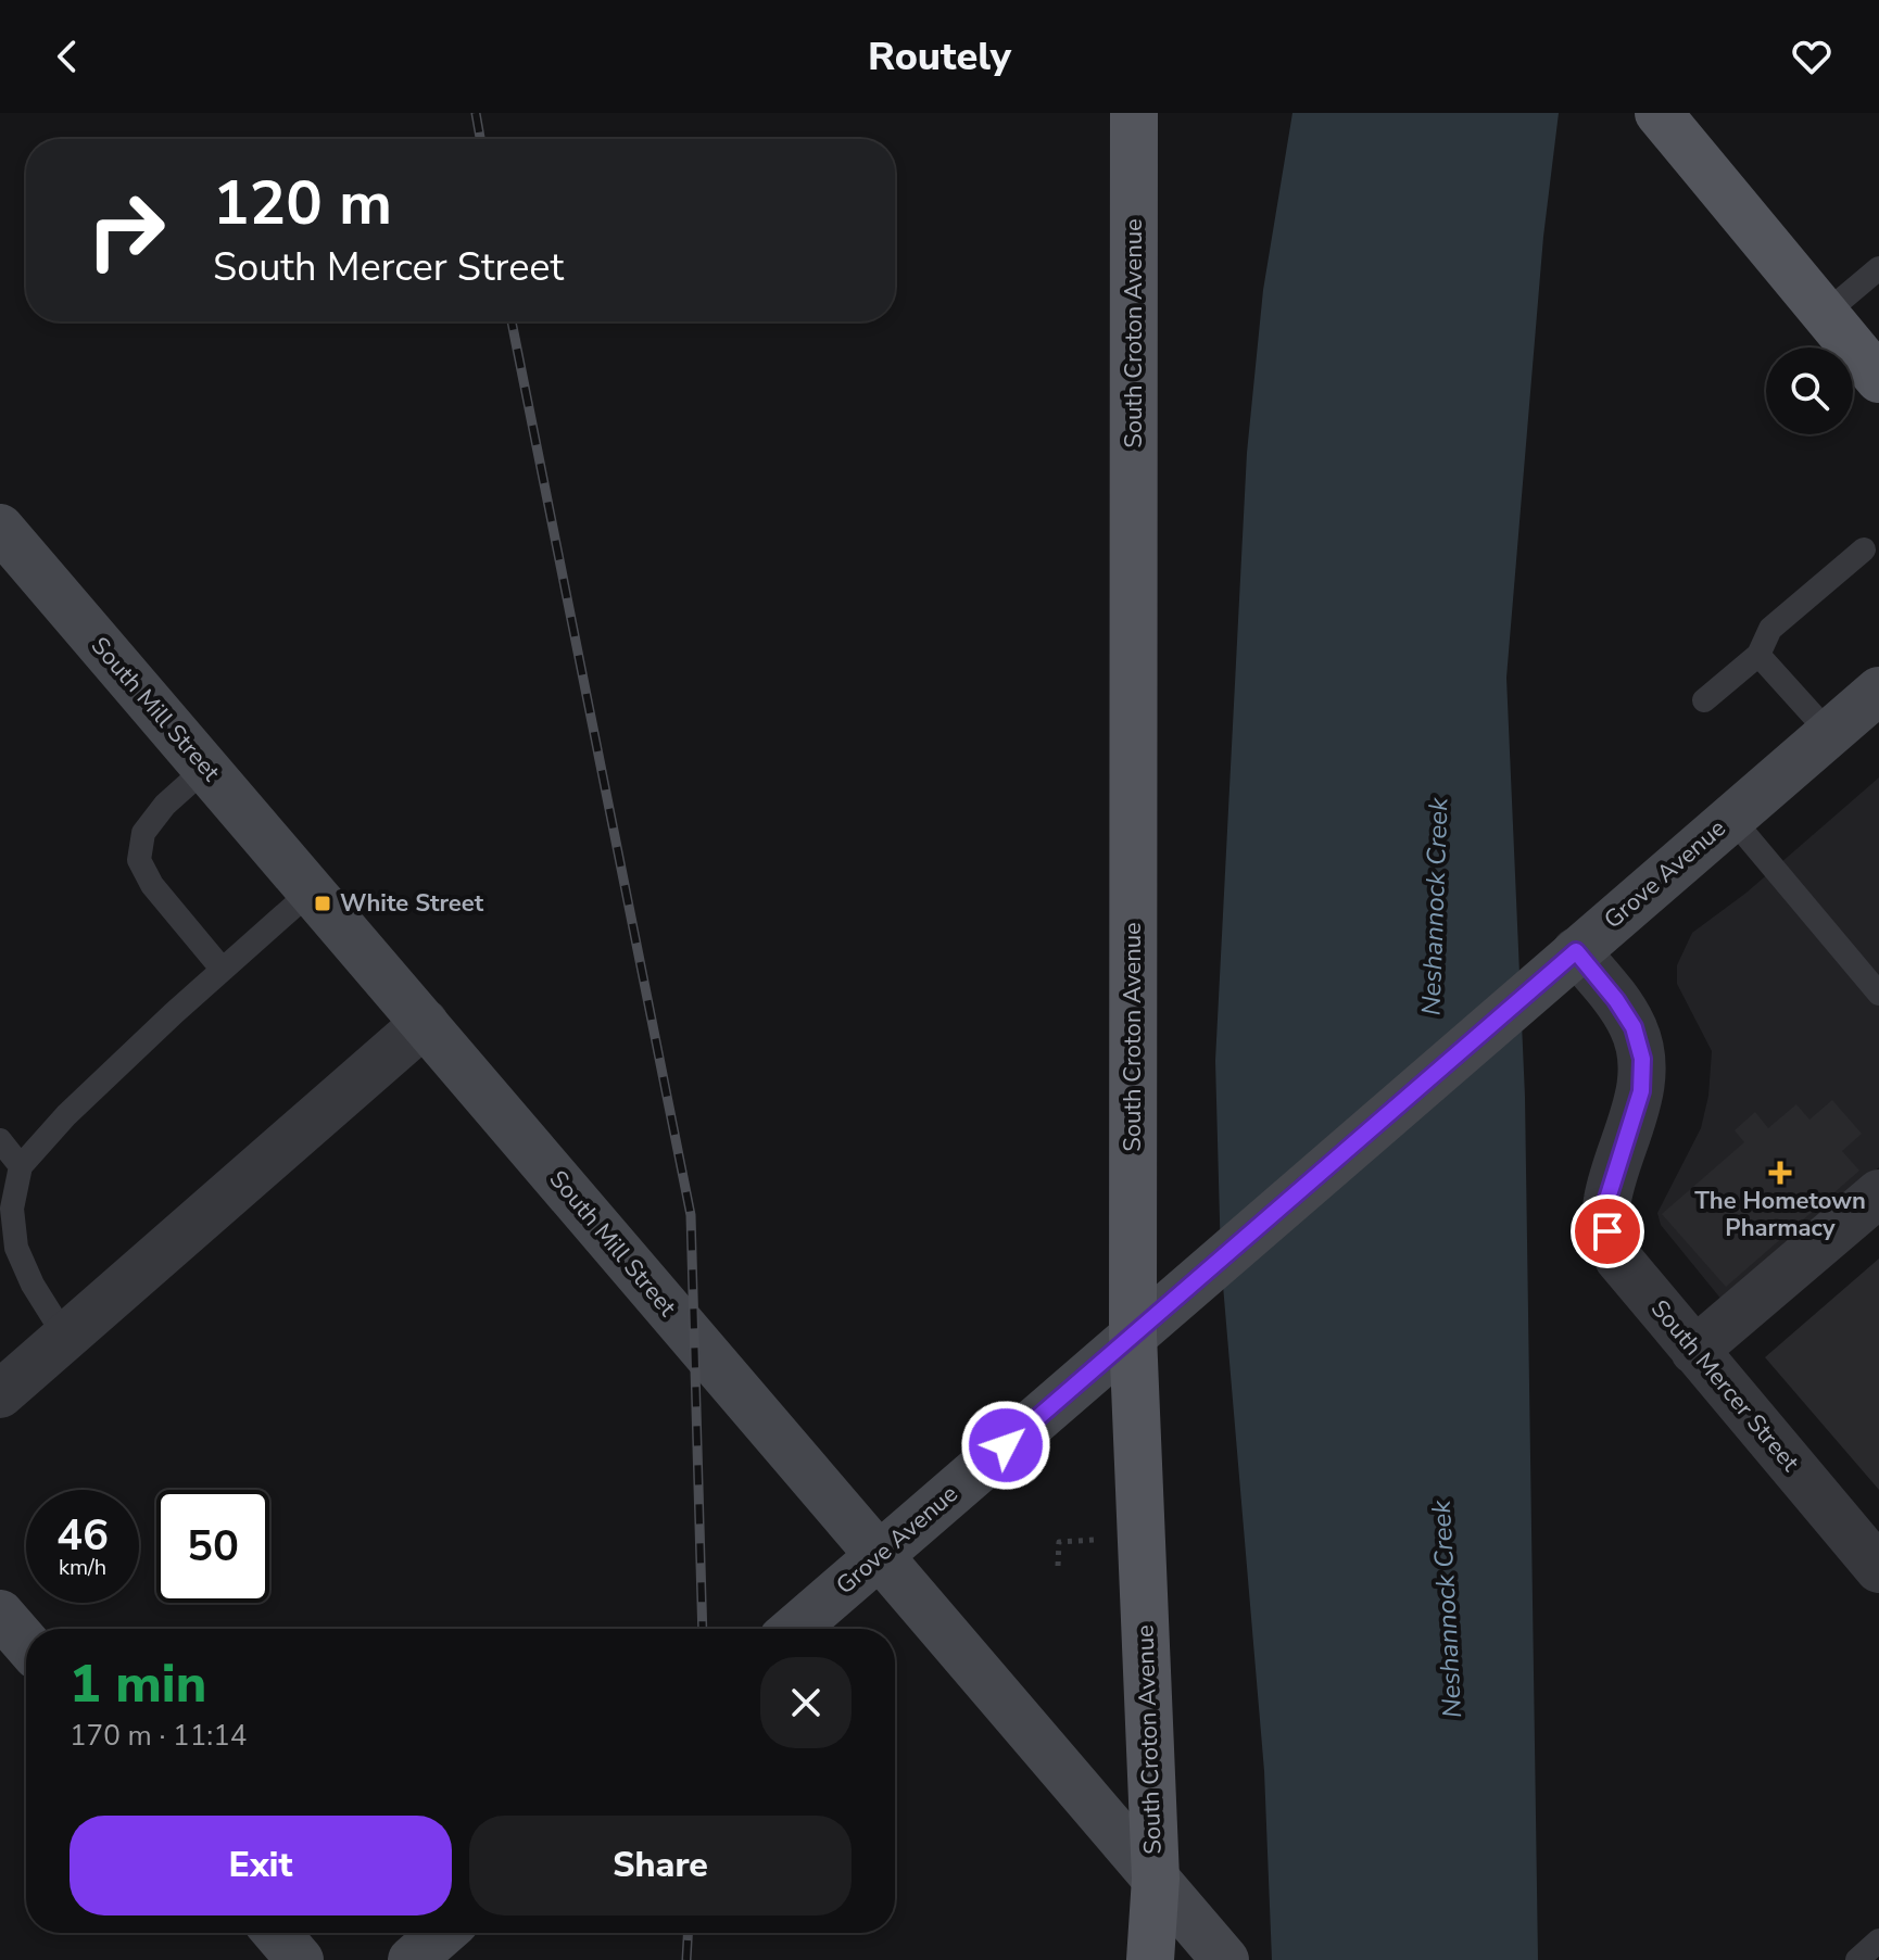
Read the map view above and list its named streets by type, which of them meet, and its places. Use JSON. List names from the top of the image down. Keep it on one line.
{"streets":{"main road":["South Croton Avenue"],"street":["South Mill Street","Grove Avenue","South Mercer Street"]},"crossings":[["South Croton Avenue","South Mill Street"],["South Croton Avenue","Grove Avenue"],["South Mill Street","Grove Avenue"],["Grove Avenue","South Mercer Street"]],"water":["Neshannock Creek"],"places":{"transit":["White Street"],"health":["The Hometown Pharmacy"]},"page":{"header":"Routely","turn":["120 m","South Mercer Street"],"speed":"46 km/h","limit":"50","heading":["1 min","170 m · 11:14"],"buttons":["Exit","Share"]}}
